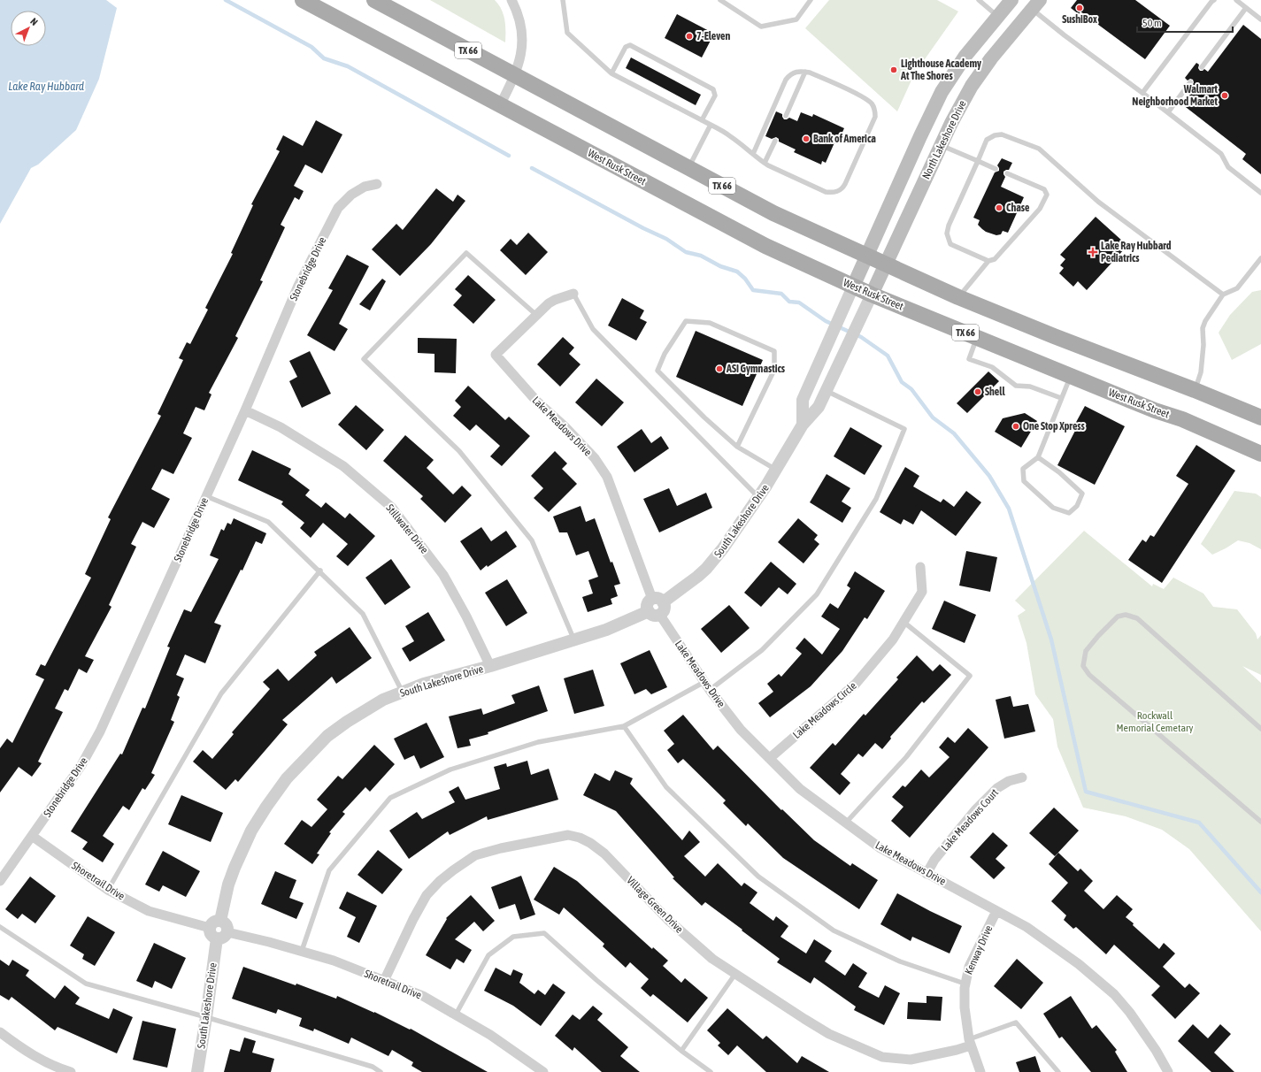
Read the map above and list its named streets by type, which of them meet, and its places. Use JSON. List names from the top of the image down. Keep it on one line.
{"streets":{"main road":["TX 66","North Lakeshore Drive","West Rusk Street"],"street":["Stonebridge Drive","Lake Meadows Drive","South Lakeshore Drive","Stillwater Drive","Lake Meadows Circle","Lake Meadows Court","Shoretrail Drive","Village Green Drive","Kenway Drive"]},"crossings":[["TX 66","North Lakeshore Drive"],["TX 66","West Rusk Street"],["North Lakeshore Drive","West Rusk Street"],["North Lakeshore Drive","South Lakeshore Drive"],["West Rusk Street","South Lakeshore Drive"],["Stonebridge Drive","Stillwater Drive"],["Stonebridge Drive","Shoretrail Drive"],["Lake Meadows Drive","South Lakeshore Drive"],["Lake Meadows Drive","Lake Meadows Circle"],["Lake Meadows Drive","Lake Meadows Court"],["Lake Meadows Drive","Kenway Drive"],["South Lakeshore Drive","Stillwater Drive"],["South Lakeshore Drive","Shoretrail Drive"],["Shoretrail Drive","Village Green Drive"],["Village Green Drive","Kenway Drive"]],"water":["Lake Ray Hubbard"],"parks":["Rockwall Memorial Cemetary"],"places":{"other":["SushiBox","7-Eleven","Lighthouse Academy At The Shores","Walmart Neighborhood Market","Bank of America","Chase","ASI Gymnastics","Shell","One Stop Xpress"],"health":["Lake Ray Hubbard Pediatrics"]},"scale_bar":"50 m","north":"top right"}
